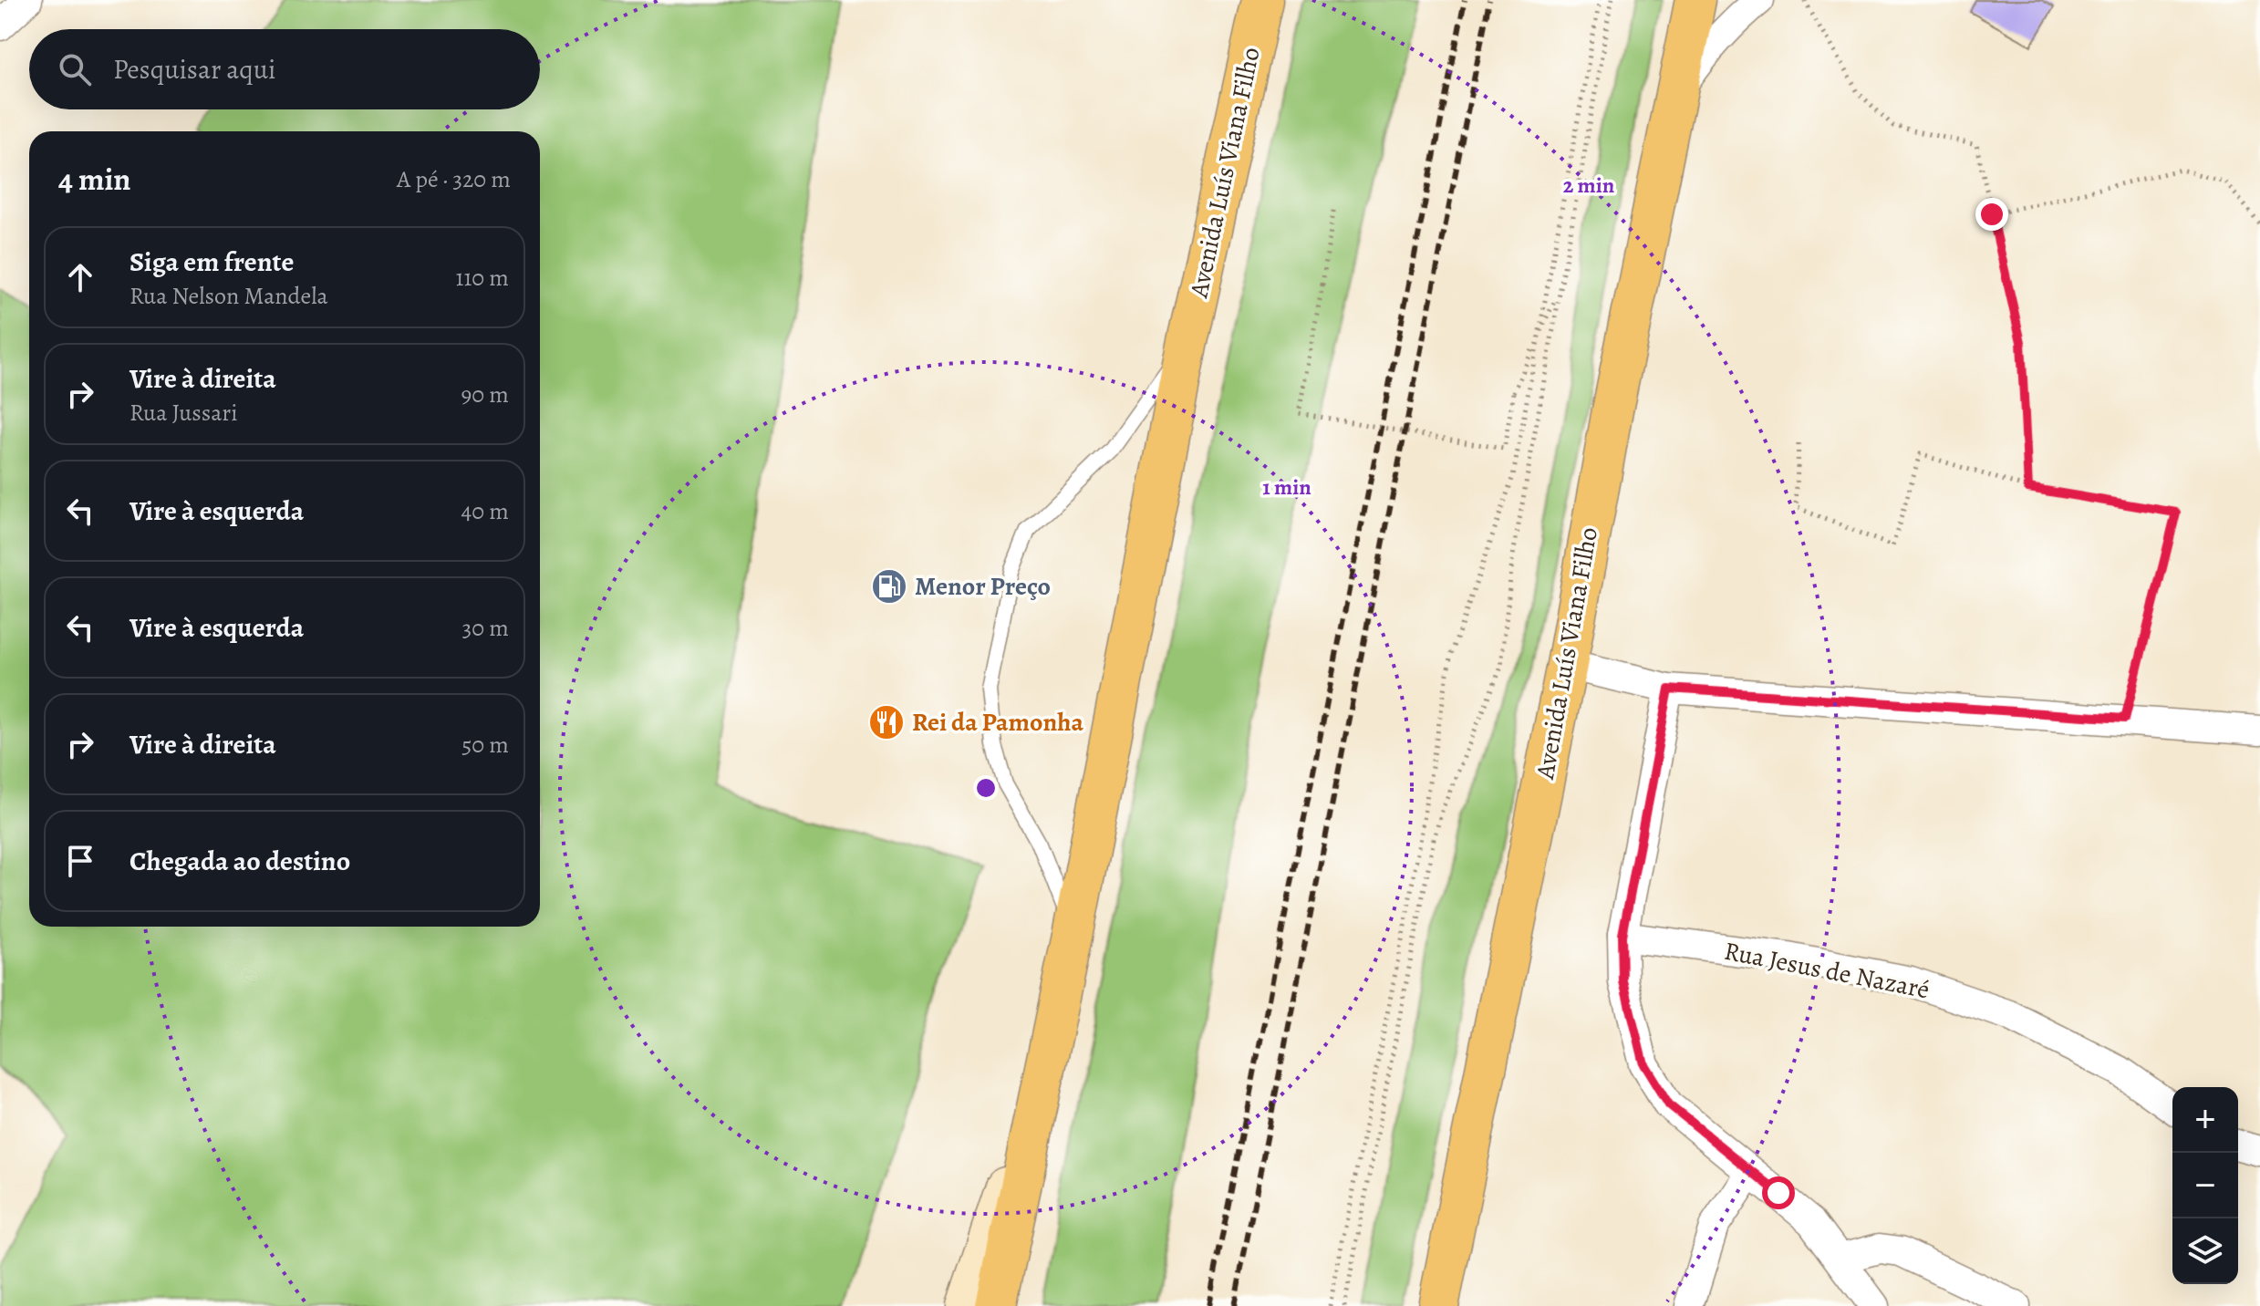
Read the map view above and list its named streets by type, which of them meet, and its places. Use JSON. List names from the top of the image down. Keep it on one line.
{"streets":{"highway":["Avenida Luís Viana Filho"],"street":["Rua Jesus de Nazaré"]},"places":{"fuel station":["Menor Preço"],"restaurant":["Rei da Pamonha"]},"page":{"search":"Pesquisar aqui","heading":["4 min","A pé · 320 m"],"list":[["Siga em frente","Rua Nelson Mandela","110 m"],["Vire à direita","Rua Jussari","90 m"],["Vire à esquerda","40 m"],["Vire à esquerda","30 m"],["Vire à direita","50 m"],"Chegada ao destino"],"map_buttons":["+","−"]},"rings":["2 min","1 min"]}
